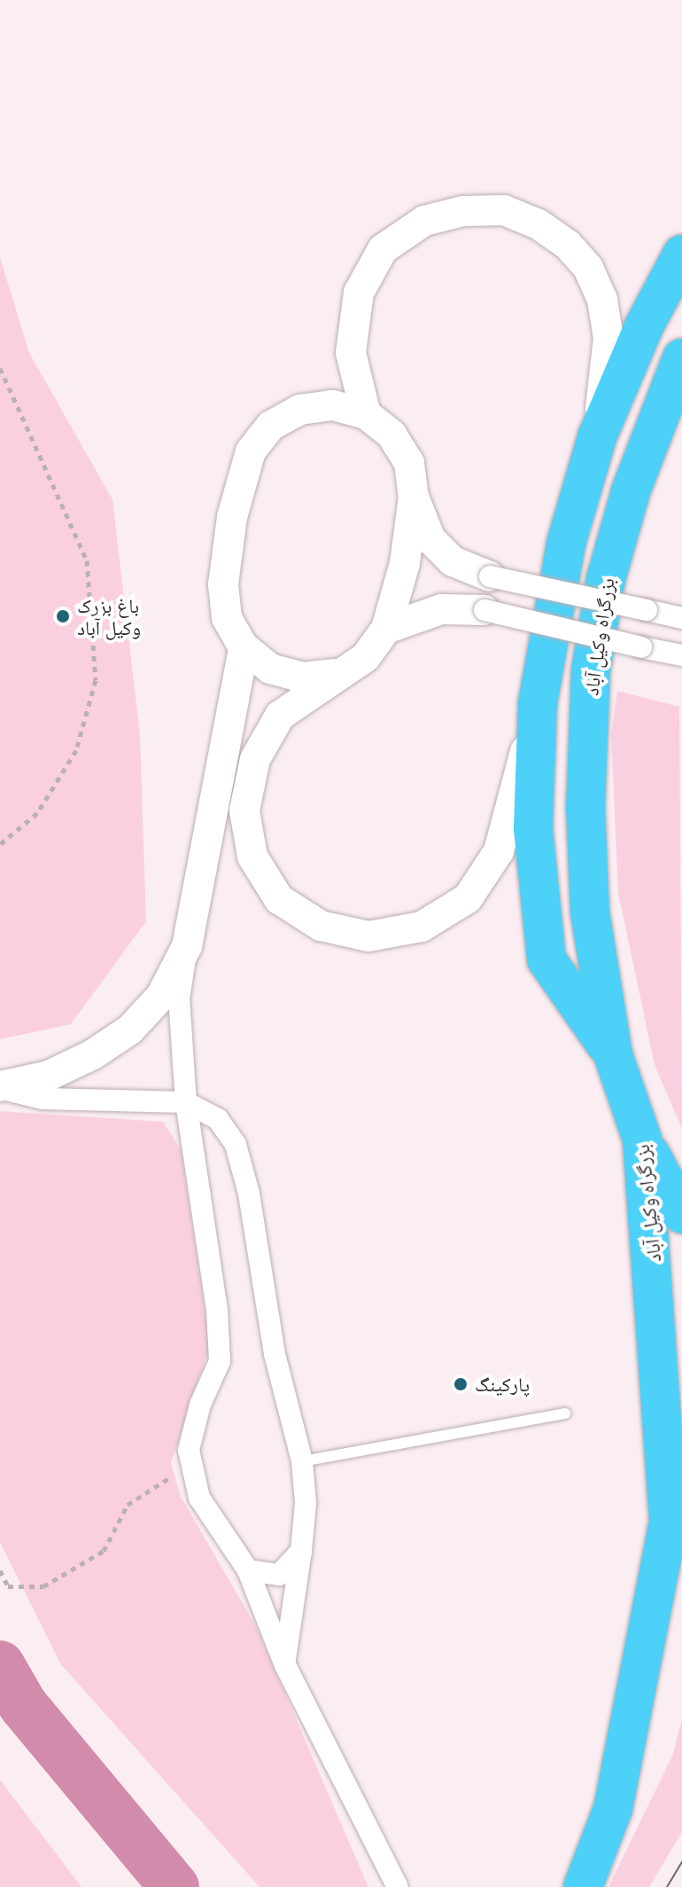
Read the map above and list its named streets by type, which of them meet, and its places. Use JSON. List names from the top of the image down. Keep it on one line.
{"streets":{"highway":["بزرگراه وکیل آباد"]},"places":["باغ بزرک وکیل آباد","پارکینگ"]}
